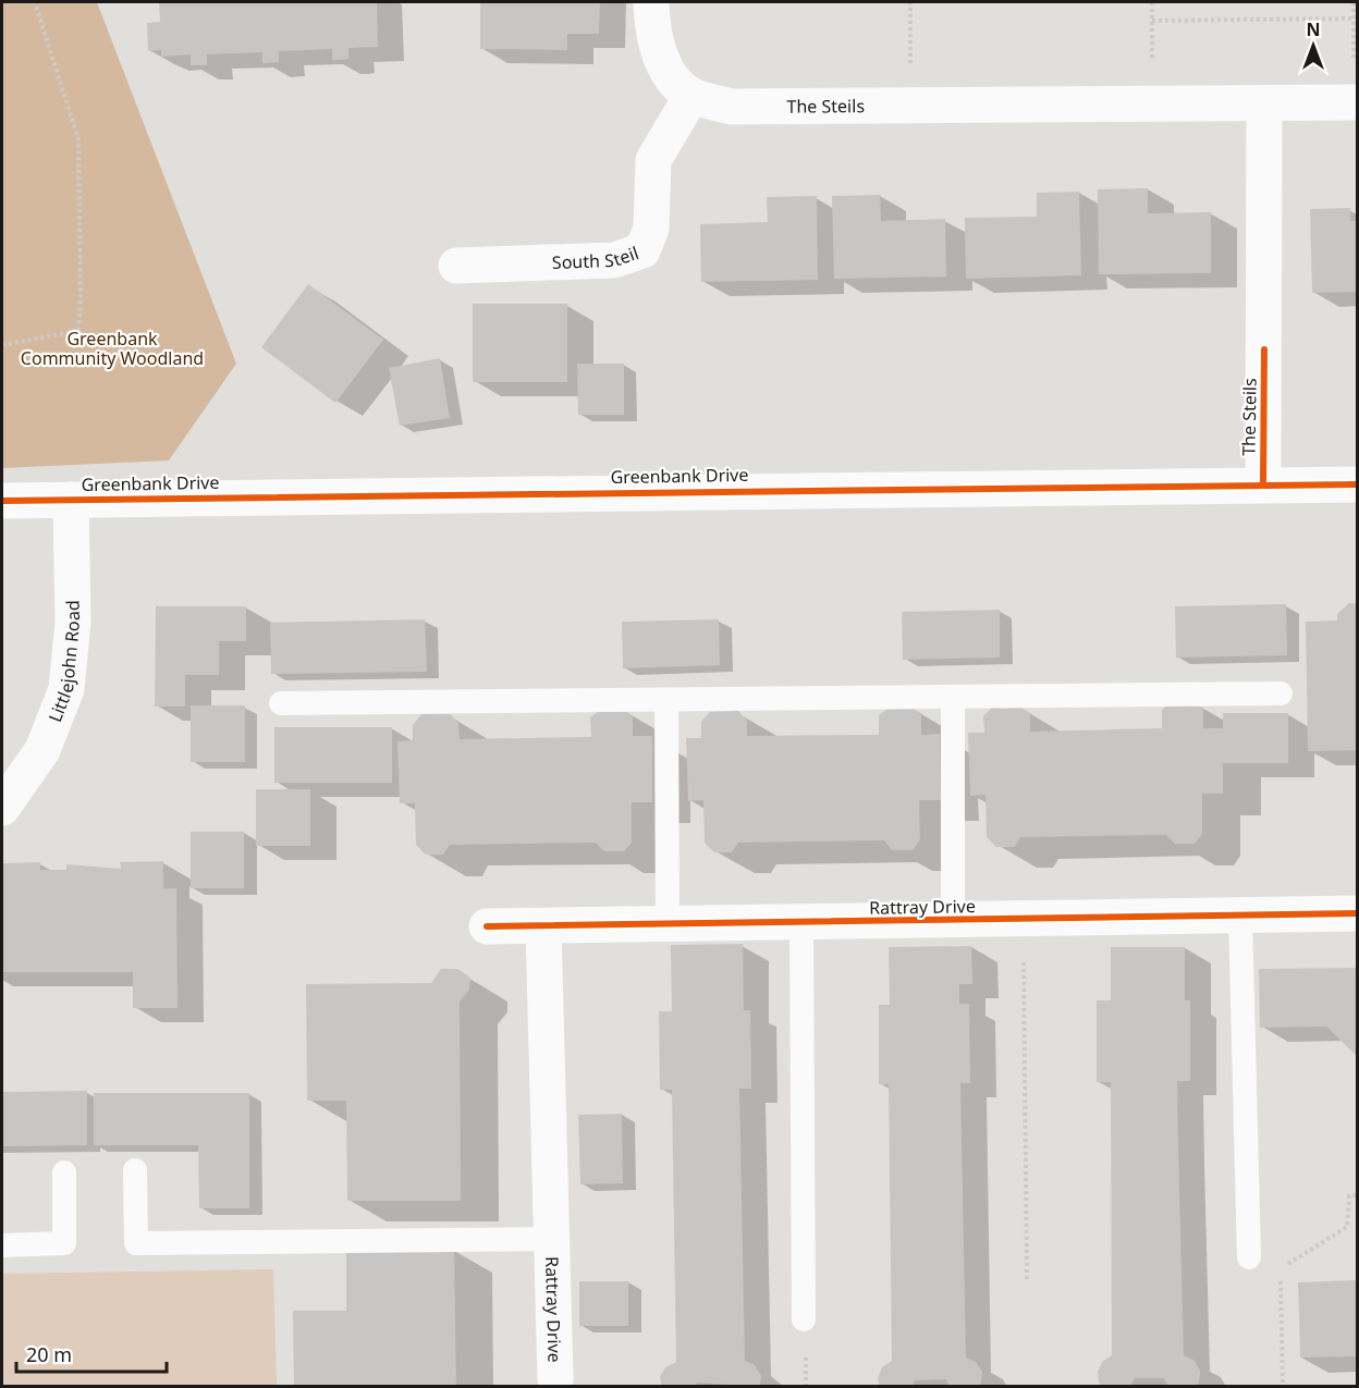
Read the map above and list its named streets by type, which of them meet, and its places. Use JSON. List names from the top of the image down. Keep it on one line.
{"streets":{"street":["The Steils","South Steil","Greenbank Drive","Littlejohn Road","Rattray Drive"]},"crossings":[["The Steils","South Steil"],["The Steils","Greenbank Drive"],["Greenbank Drive","Littlejohn Road"]],"parks":["Greenbank Community Woodland"],"scale_bar":"20 m","north":"top"}
